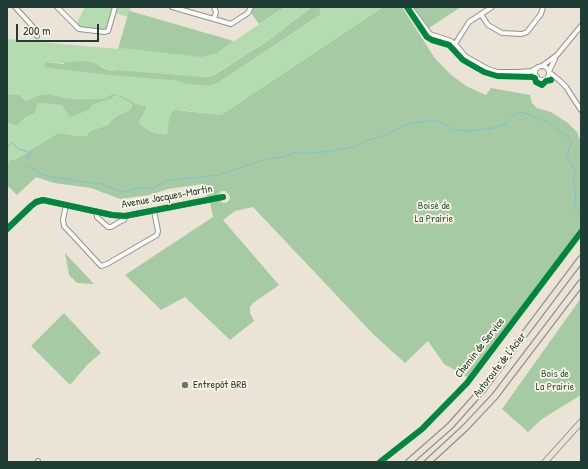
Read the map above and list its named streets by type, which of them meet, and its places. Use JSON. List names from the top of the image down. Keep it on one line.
{"streets":{"highway":["Autoroute de l'Acier"],"street":["Avenue Jacques-Martin","Chemin de Service"]},"parks":["Boisé de La Prairie","Bois de La Prairie"],"places":["Entrepôt BRB"],"scale_bar":"200 m"}
